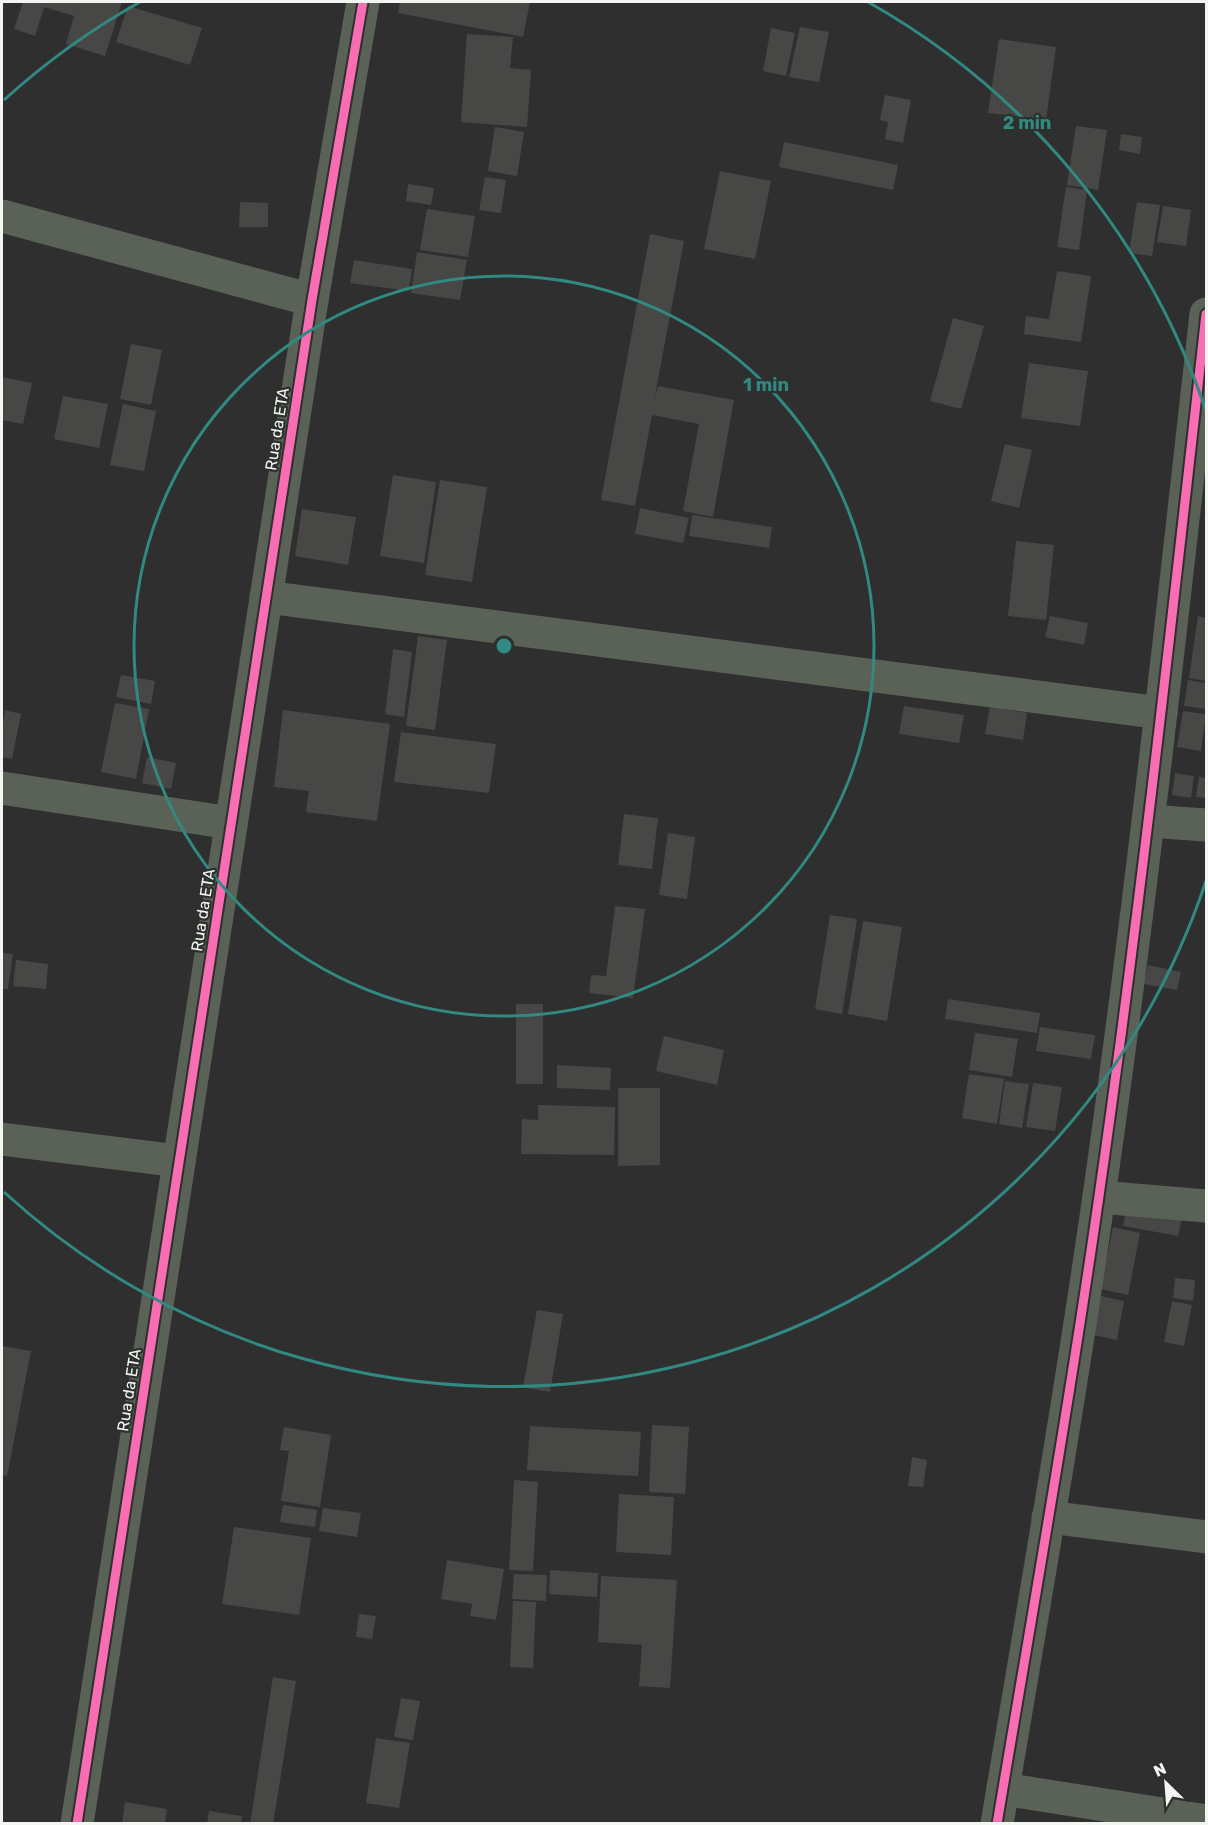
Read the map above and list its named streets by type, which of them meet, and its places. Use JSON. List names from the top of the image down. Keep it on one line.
{"streets":{"street":["Rua da ETA"]},"north":"top left","rings":["2 min","1 min"]}
